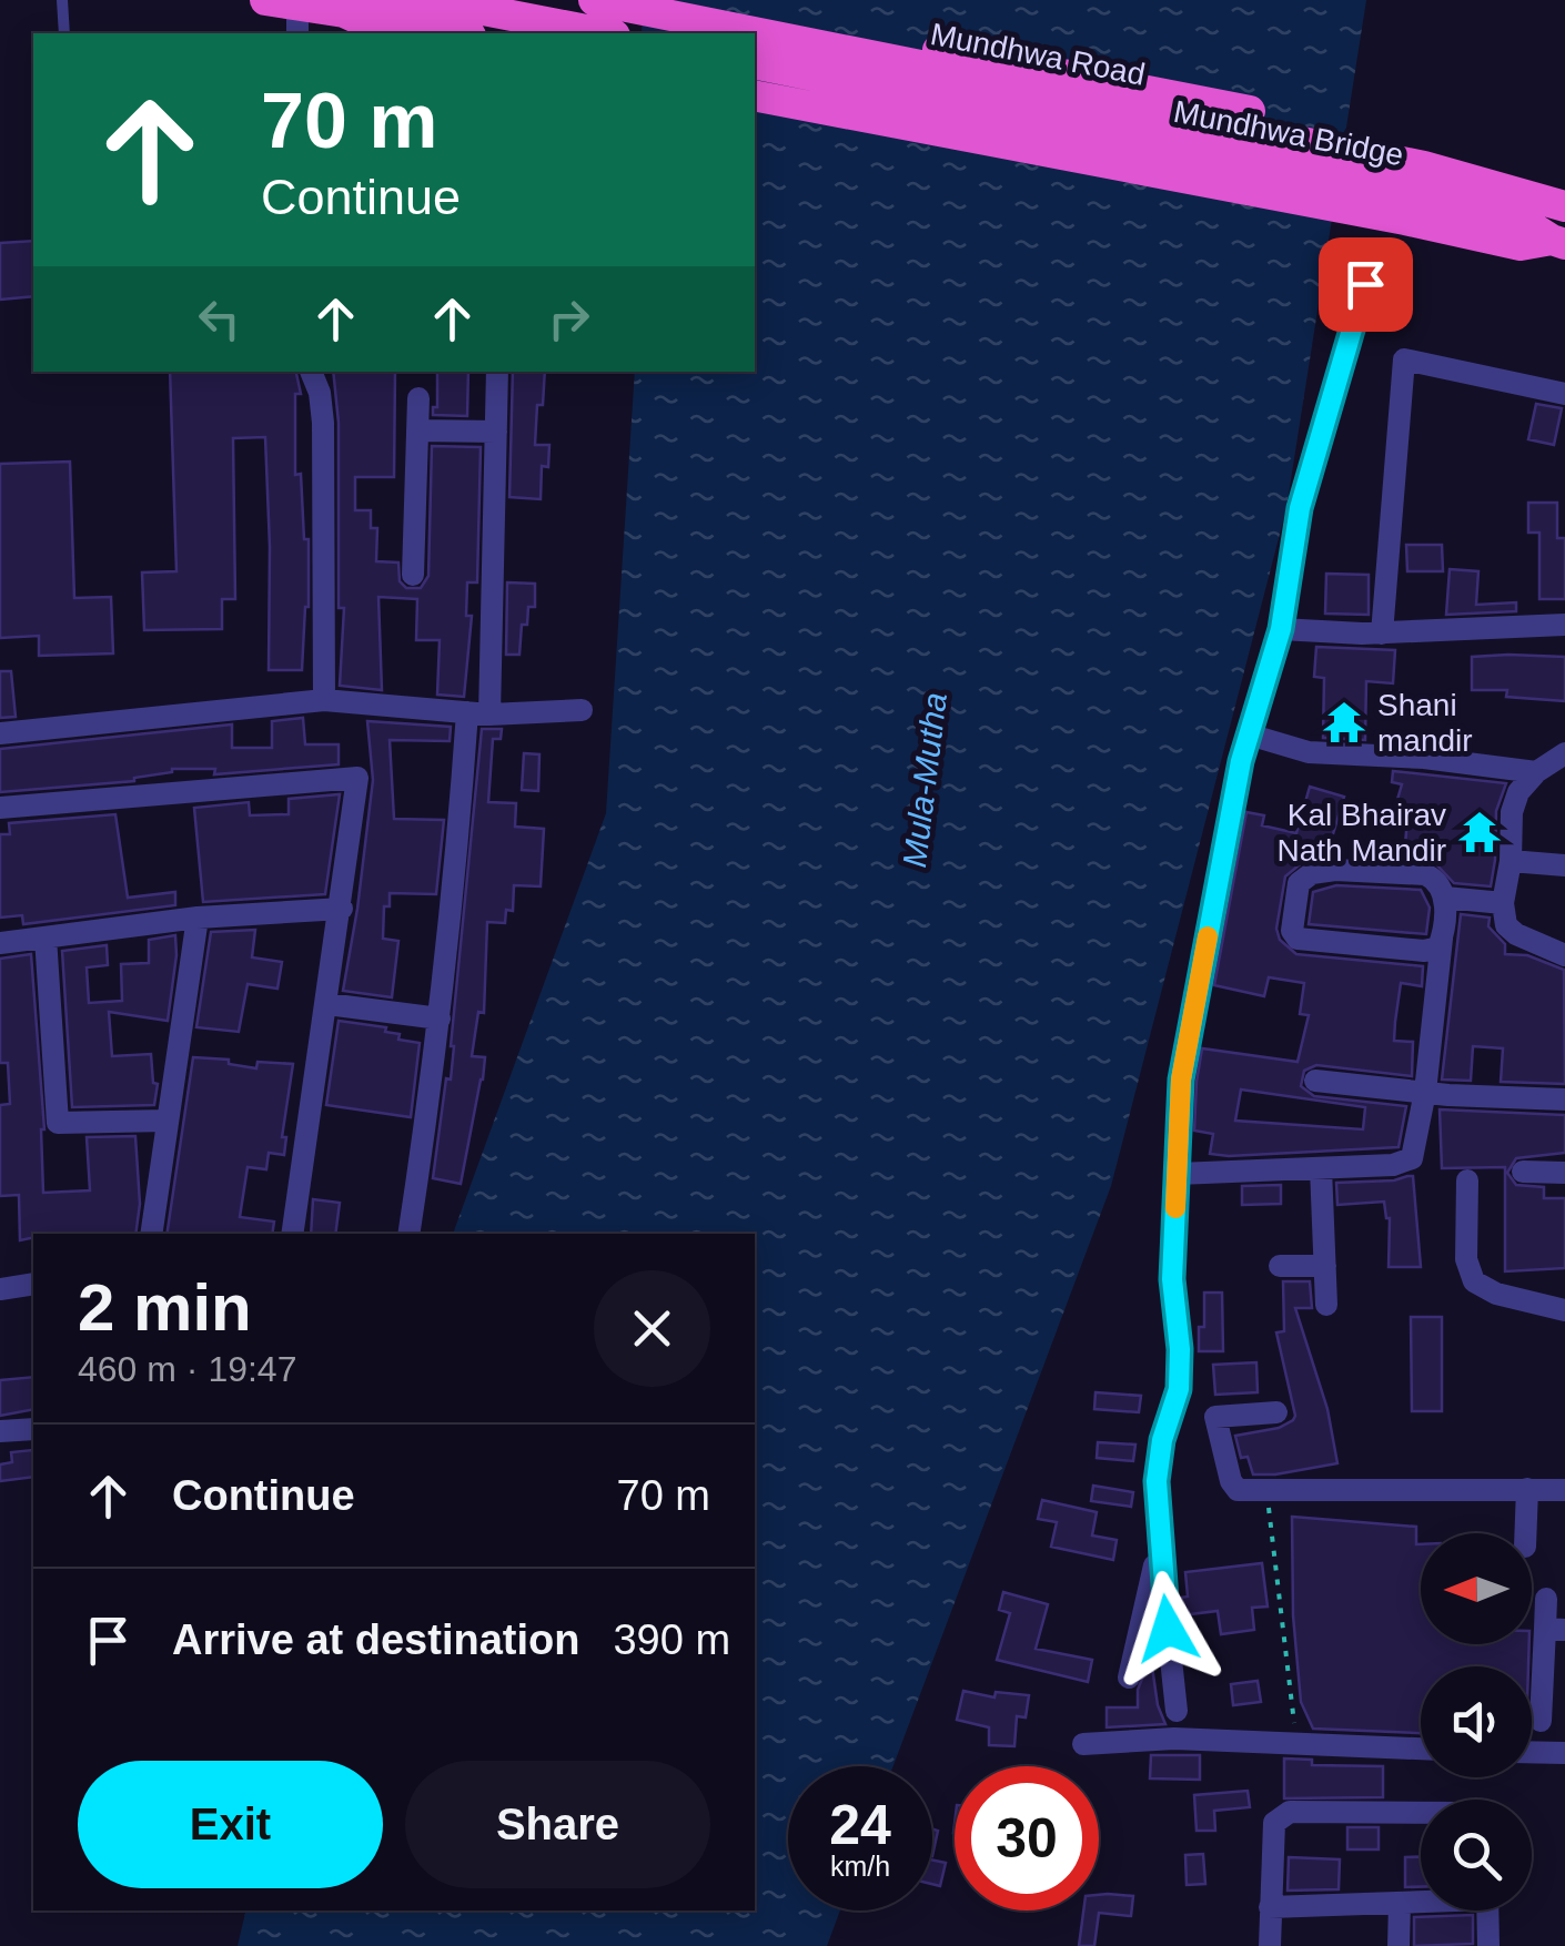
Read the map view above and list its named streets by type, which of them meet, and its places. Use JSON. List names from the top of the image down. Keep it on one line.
{"streets":{"highway":["Mundhwa Road","Mundhwa Bridge"]},"crossings":[["Mundhwa Road","Mundhwa Bridge"]],"water":["Mula-Mutha"],"places":{"temple":["Shani mandir","Kal Bhairav Nath Mandir"]},"north":"left","page":{"turn":["70 m","Continue"],"heading":["2 min","460 m · 19:47"],"list":[{"name":"Continue","value":"70 m"},{"name":"Arrive at destination","value":"390 m"}],"buttons":["Exit","Share"],"speed":"24 km/h","limit":"30"}}
